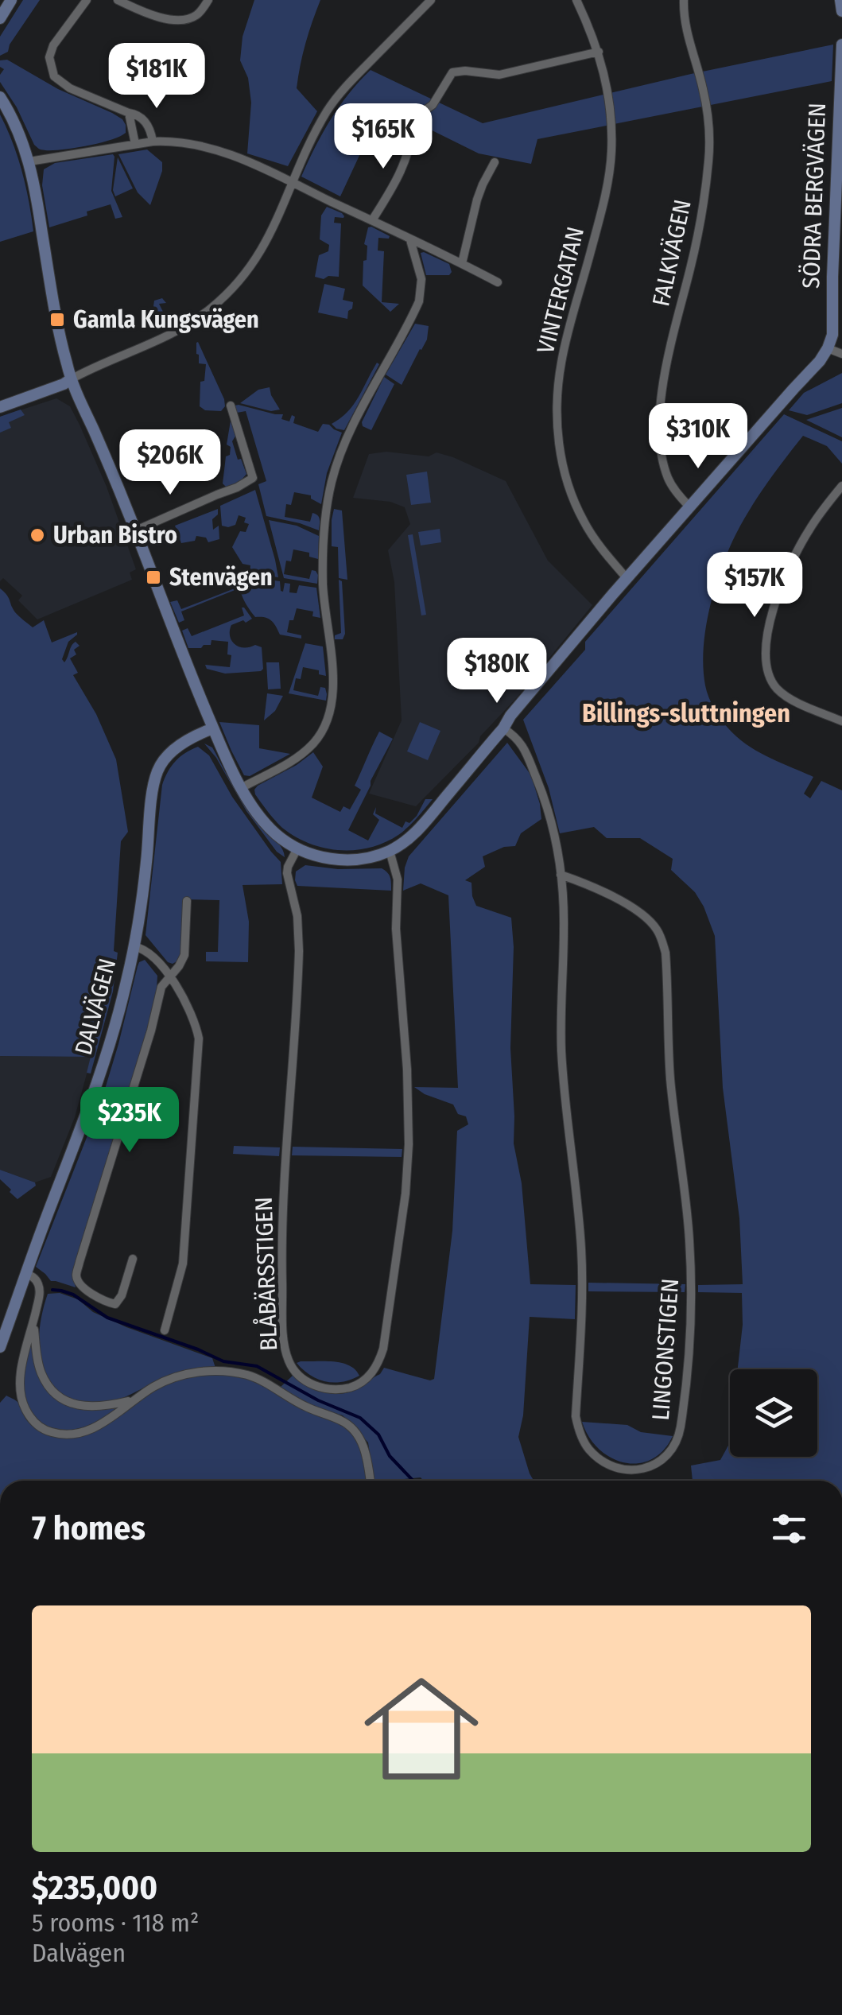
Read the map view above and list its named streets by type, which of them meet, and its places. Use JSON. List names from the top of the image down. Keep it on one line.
{"streets":{"street":["SÖDRA BERGVÄGEN","FALKVÄGEN","VINTERGATAN","DALVÄGEN","BLÅBÄRSSTIGEN","LINGONSTIGEN"]},"districts":["Billings-sluttningen"],"places":{"transit":["Gamla Kungsvägen","Stenvägen"],"other":["Urban Bistro"]},"page":{"price":["$181K","$165K","$310K","$206K","$157K","$180K","$235K"],"heading":"7 homes","list":[{"name":"$235,000","note":"5 rooms · 118 m² · Dalvägen"}]}}
